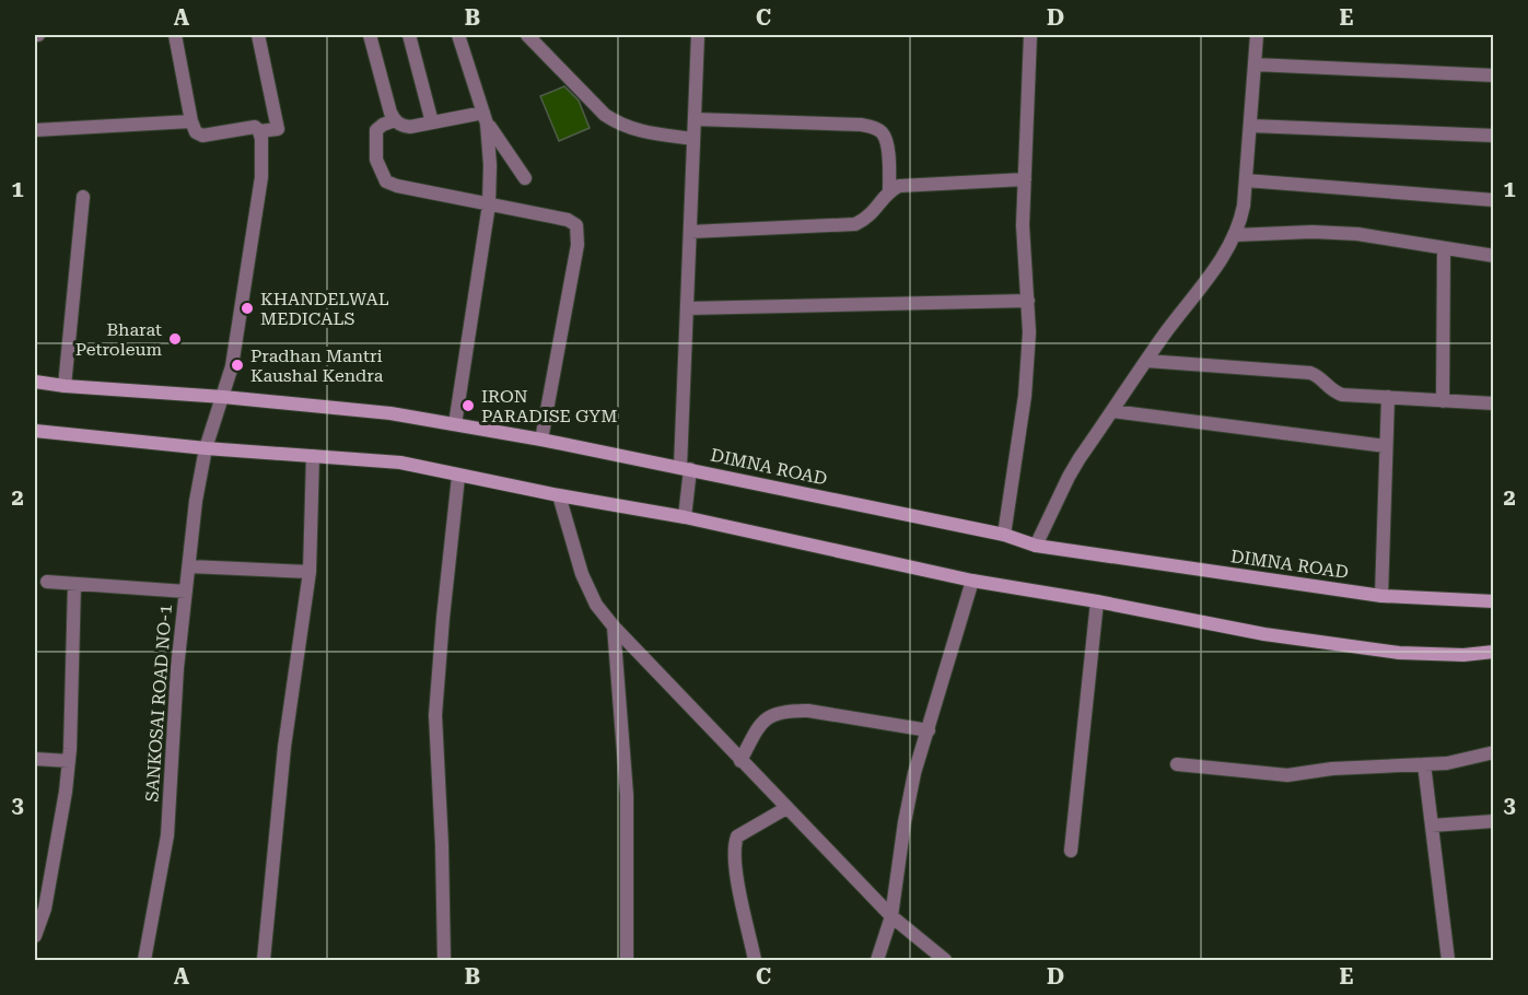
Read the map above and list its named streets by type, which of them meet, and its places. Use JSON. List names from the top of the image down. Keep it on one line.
{"streets":{"street":["DIMNA ROAD","SANKOSAI ROAD NO-1"]},"crossings":[["DIMNA ROAD","SANKOSAI ROAD NO-1"]],"places":["KHANDELWAL MEDICALS","Bharat Petroleum","Pradhan Mantri Kaushal Kendra","IRON PARADISE GYM"],"grid":{"columns":["A","B","C","D","E"],"rows":["1","2","3"]}}
